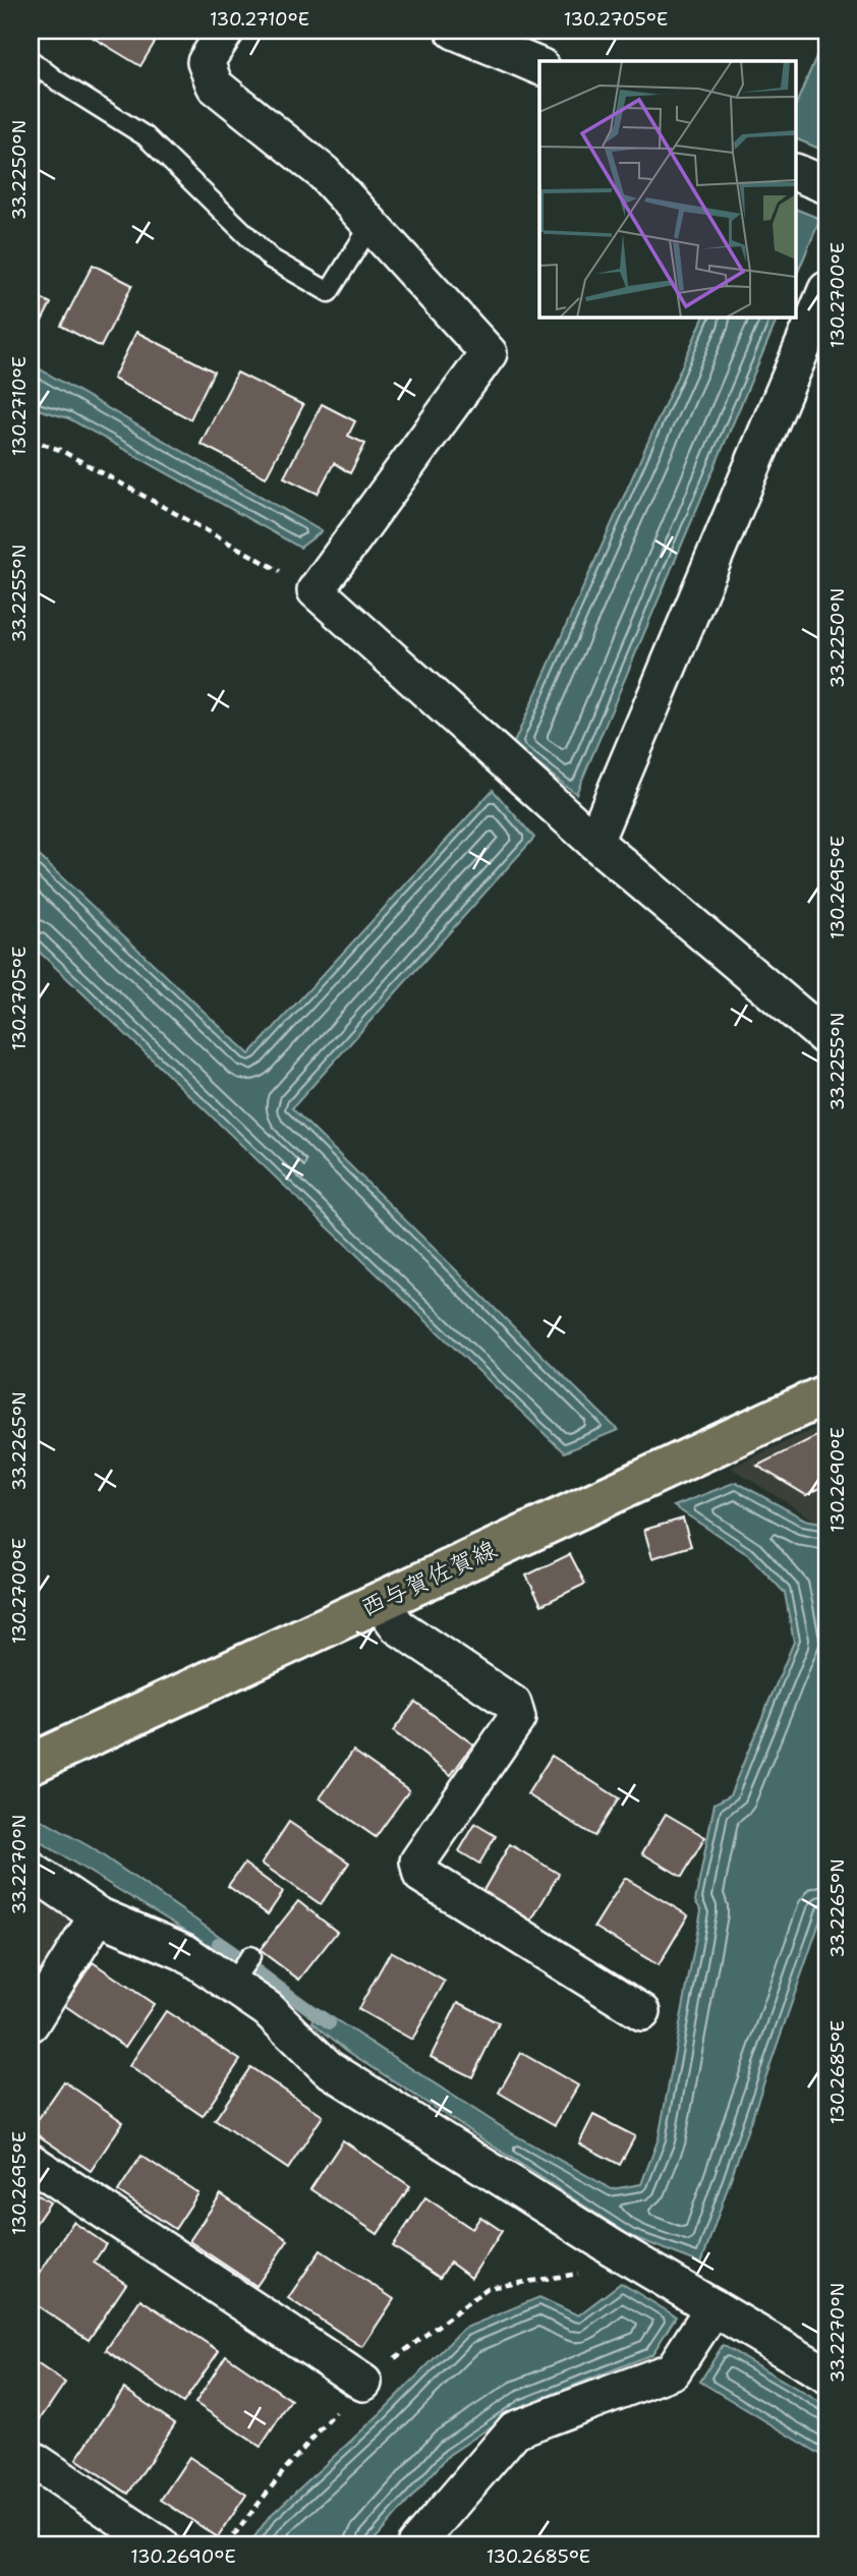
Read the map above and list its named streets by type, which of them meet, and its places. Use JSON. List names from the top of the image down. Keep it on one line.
{"streets":{"main road":["西与賀佐賀線"]},"coordinates":["130.2710°E","130.2705°E","33.2250°N","130.2700°E","33.2255°N","130.2695°E","33.2265°N","130.2690°E","33.2270°N","130.2685°E"]}
